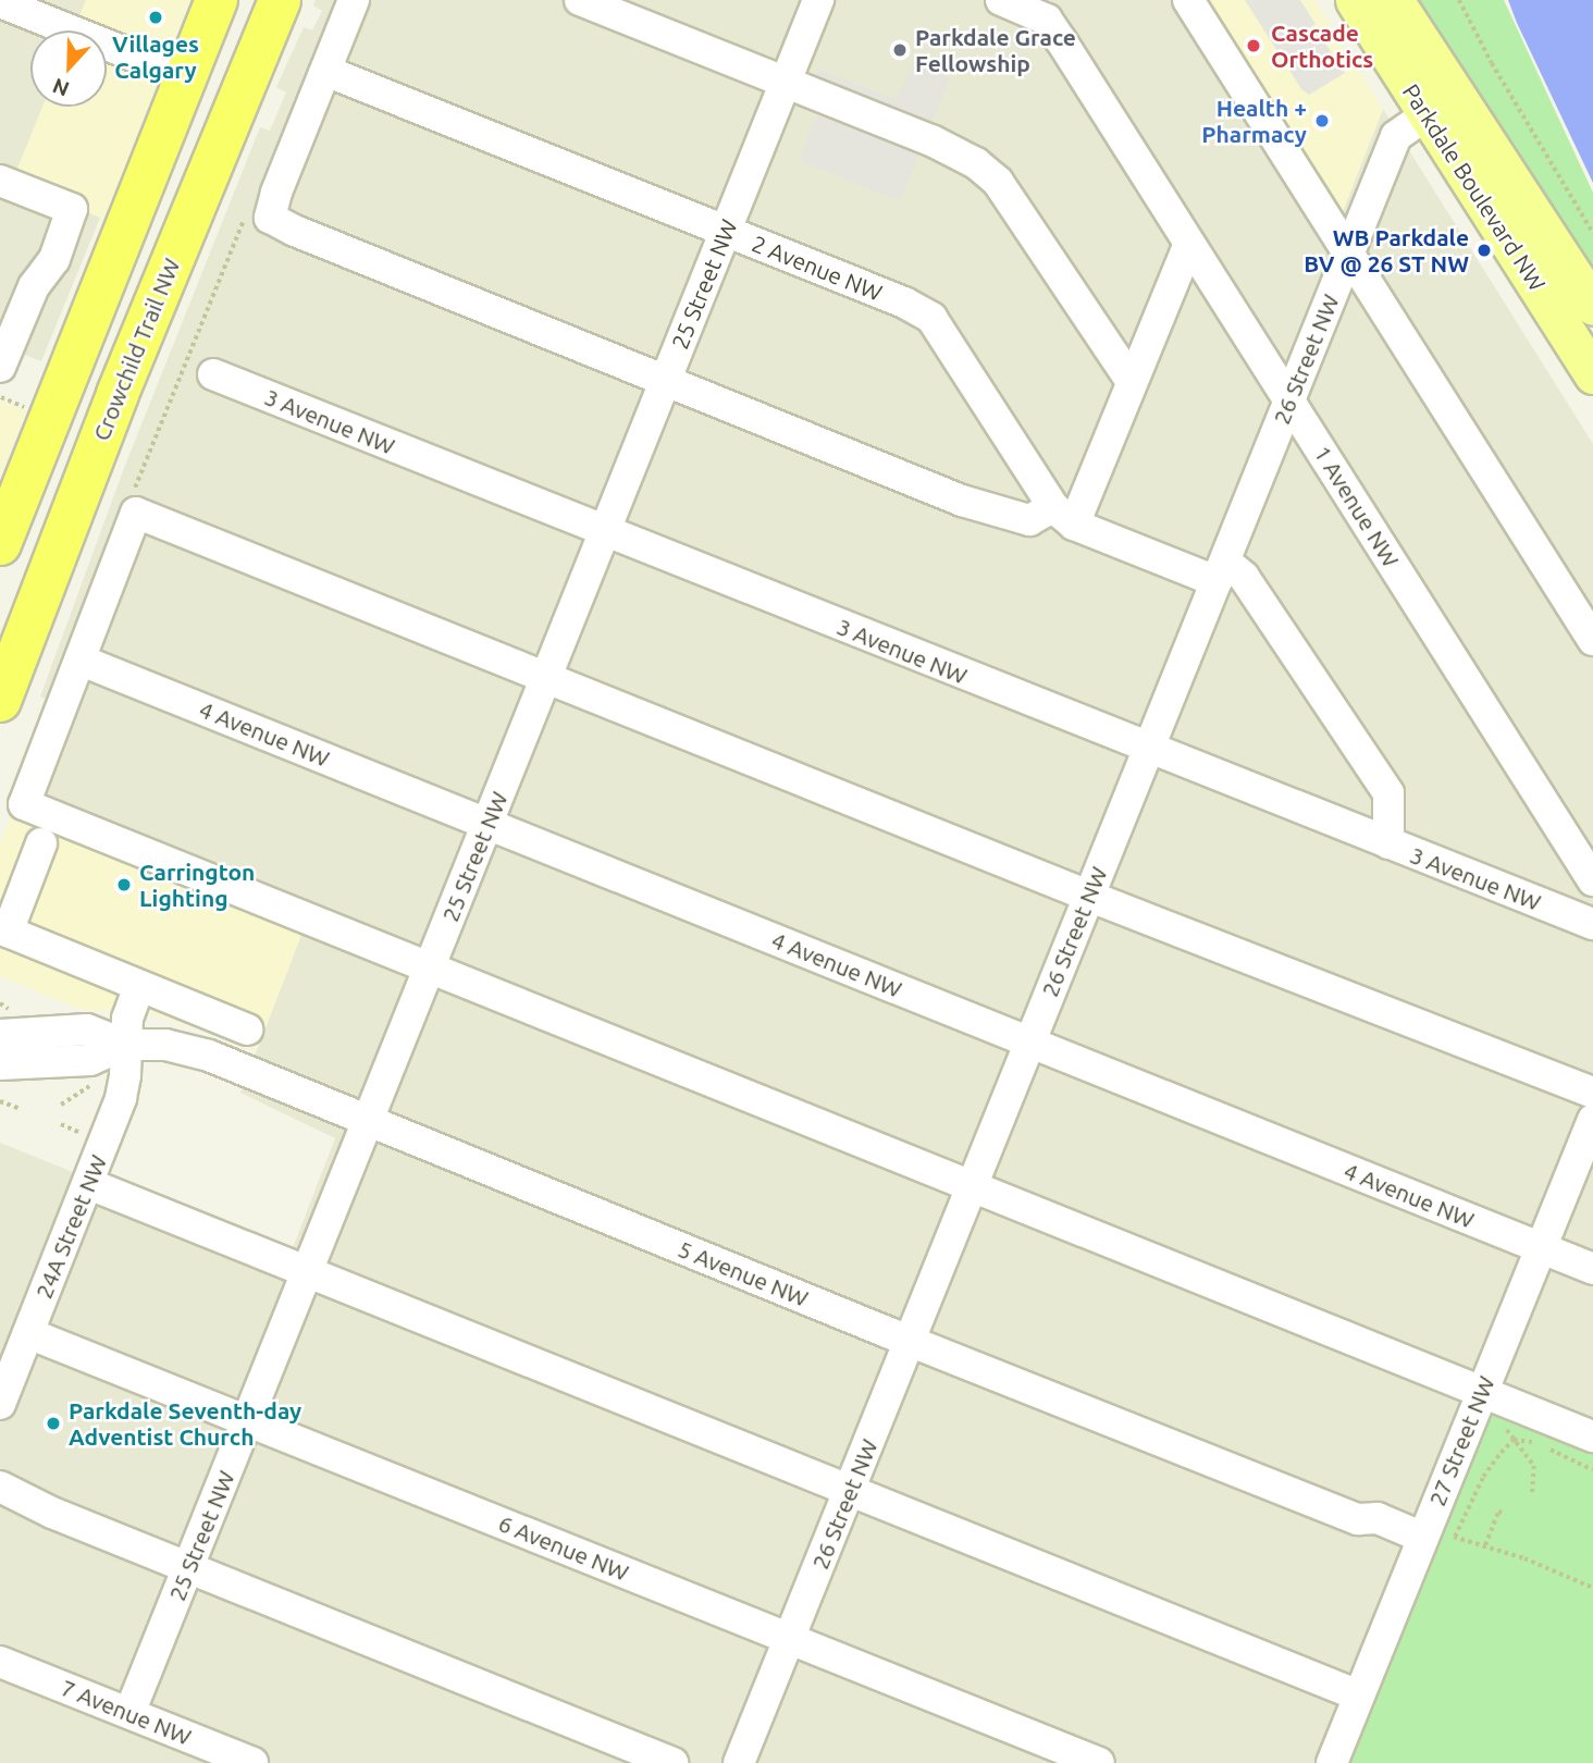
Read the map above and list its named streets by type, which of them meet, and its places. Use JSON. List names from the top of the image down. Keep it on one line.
{"streets":{"highway":["Crowchild Trail NW"],"main road":["Parkdale Boulevard NW"],"street":["2 Avenue NW","25 Street NW","26 Street NW","3 Avenue NW","1 Avenue NW","4 Avenue NW","24A Street NW","5 Avenue NW","27 Street NW","6 Avenue NW","7 Avenue NW"]},"crossings":[["Parkdale Boulevard NW","26 Street NW"],["2 Avenue NW","25 Street NW"],["25 Street NW","3 Avenue NW"],["25 Street NW","4 Avenue NW"],["25 Street NW","5 Avenue NW"],["25 Street NW","6 Avenue NW"],["25 Street NW","7 Avenue NW"],["26 Street NW","3 Avenue NW"],["26 Street NW","1 Avenue NW"],["26 Street NW","4 Avenue NW"],["26 Street NW","5 Avenue NW"],["26 Street NW","6 Avenue NW"],["4 Avenue NW","27 Street NW"],["24A Street NW","5 Avenue NW"],["24A Street NW","6 Avenue NW"],["5 Avenue NW","27 Street NW"]],"places":["Villages Calgary","Cascade Orthotics","Parkdale Grace Fellowship","Health + Pharmacy","WB Parkdale BV @ 26 ST NW","Carrington Lighting","Parkdale Seventh-day Adventist Church"],"north":"bottom"}
